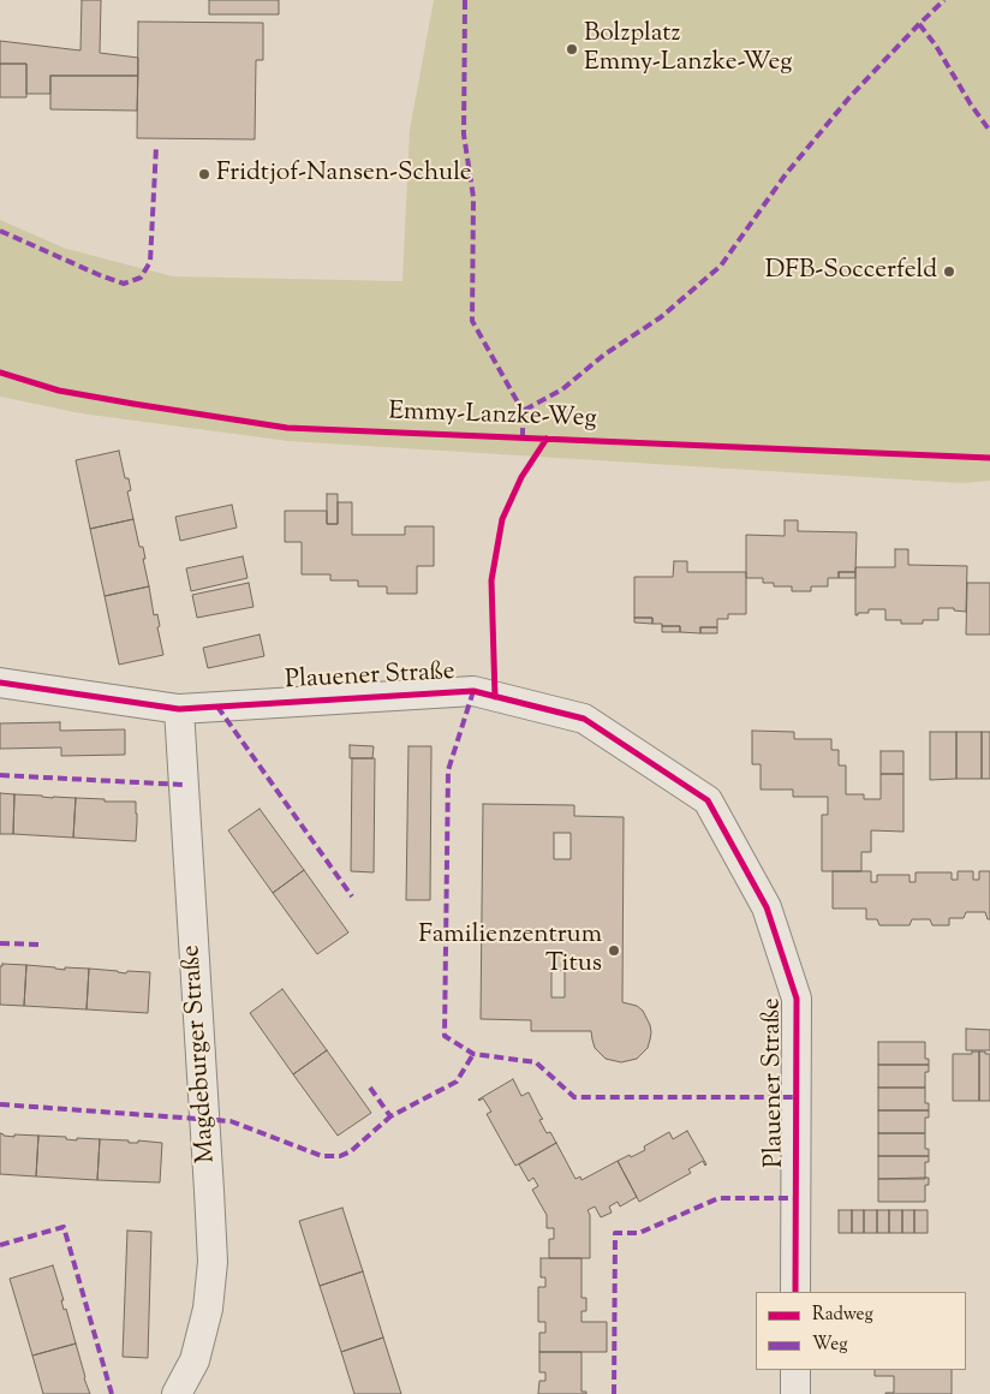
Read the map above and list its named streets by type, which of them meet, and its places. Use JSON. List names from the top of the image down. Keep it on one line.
{"streets":{"street":["Plauener Straße","Magdeburger Straße"],"cycle path":["Emmy-Lanzke-Weg"]},"crossings":[["Plauener Straße","Magdeburger Straße"]],"places":["Bolzplatz Emmy-Lanzke-Weg","Fridtjof-Nansen-Schule","DFB-Soccerfeld","Familienzentrum Titus"],"legend":["Radweg","Weg"]}
